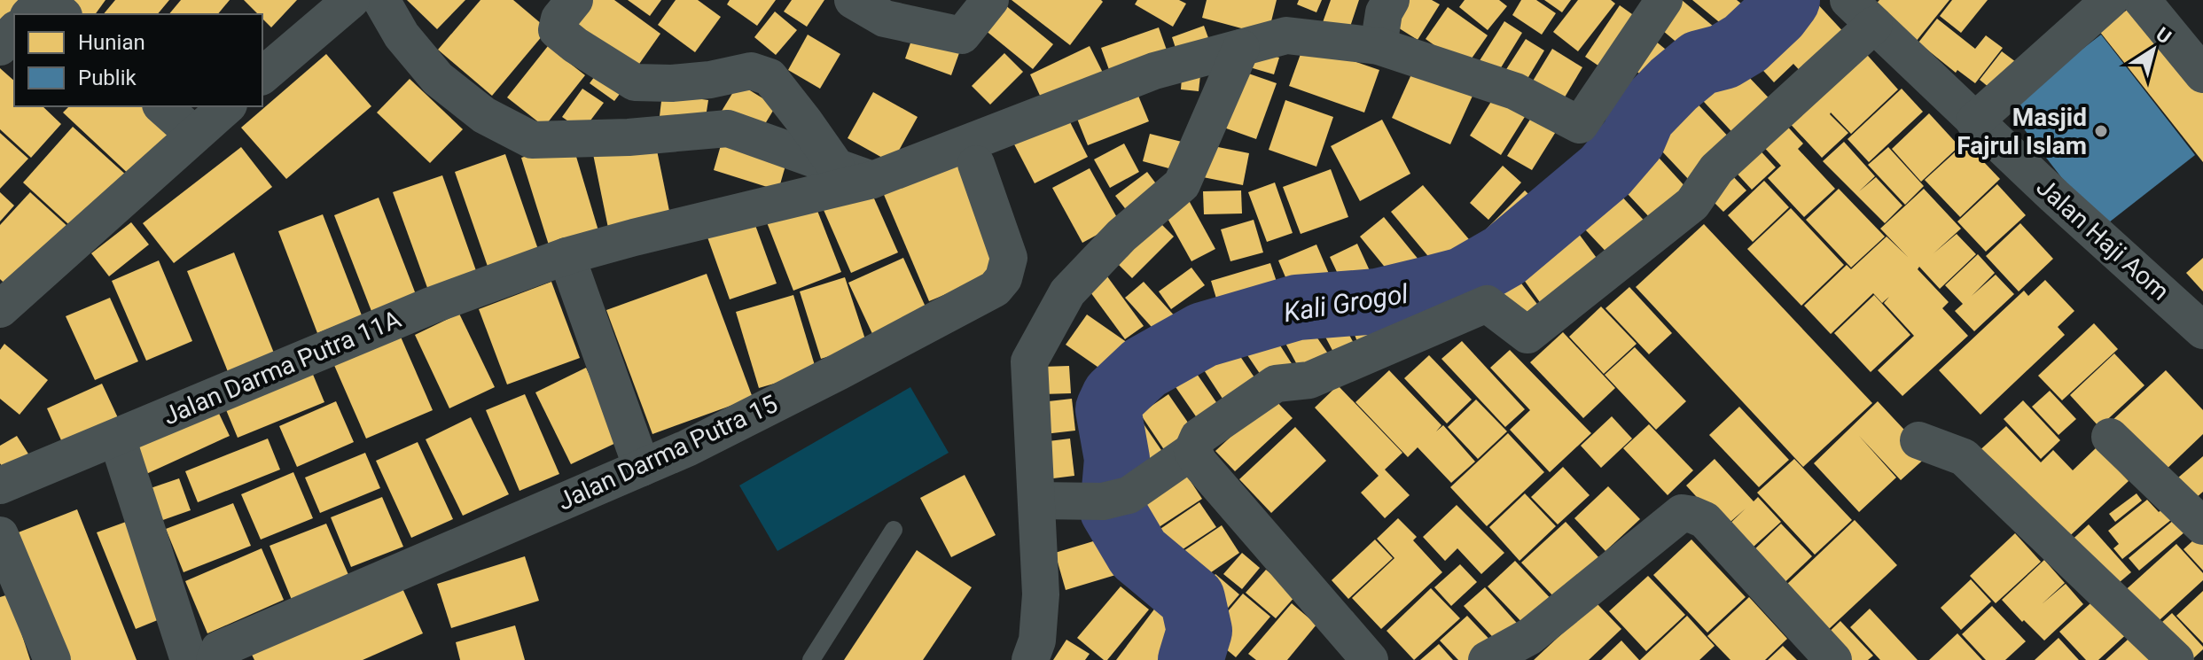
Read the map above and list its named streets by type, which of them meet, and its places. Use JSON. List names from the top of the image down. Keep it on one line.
{"streets":{"street":["Jalan Haji Aom","Jalan Darma Putra 11A","Jalan Darma Putra 15"]},"water":["Kali Grogol"],"places":["Masjid Fajrul Islam"],"legend":["Hunian","Publik"],"north":"top right"}
